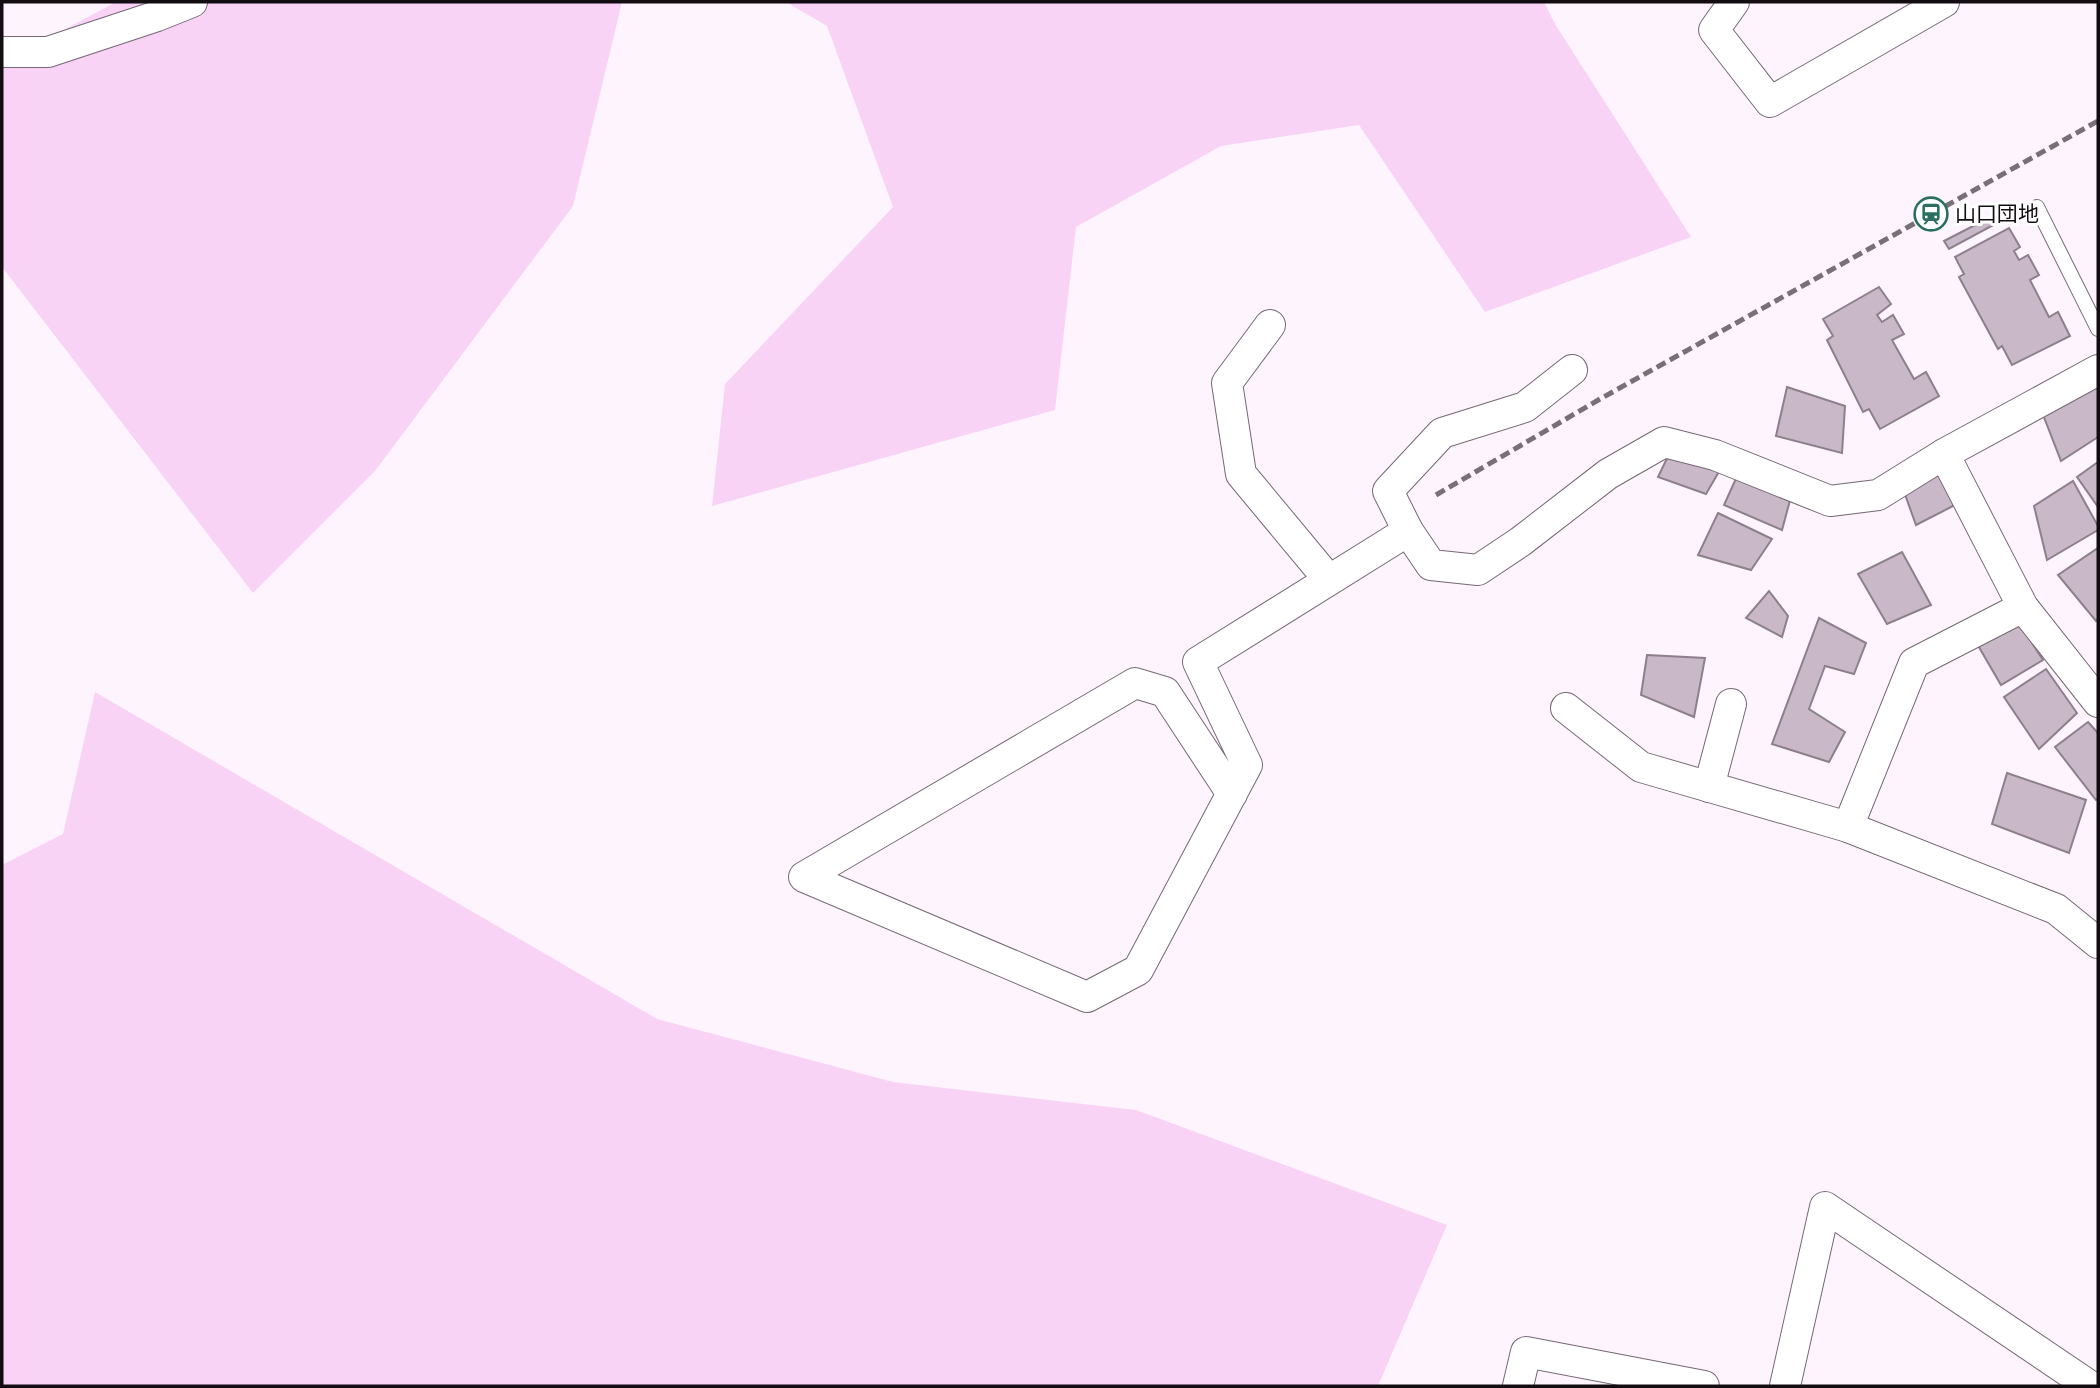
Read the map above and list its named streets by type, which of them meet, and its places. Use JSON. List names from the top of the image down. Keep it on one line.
{"places":{"station":["山口団地"]}}
